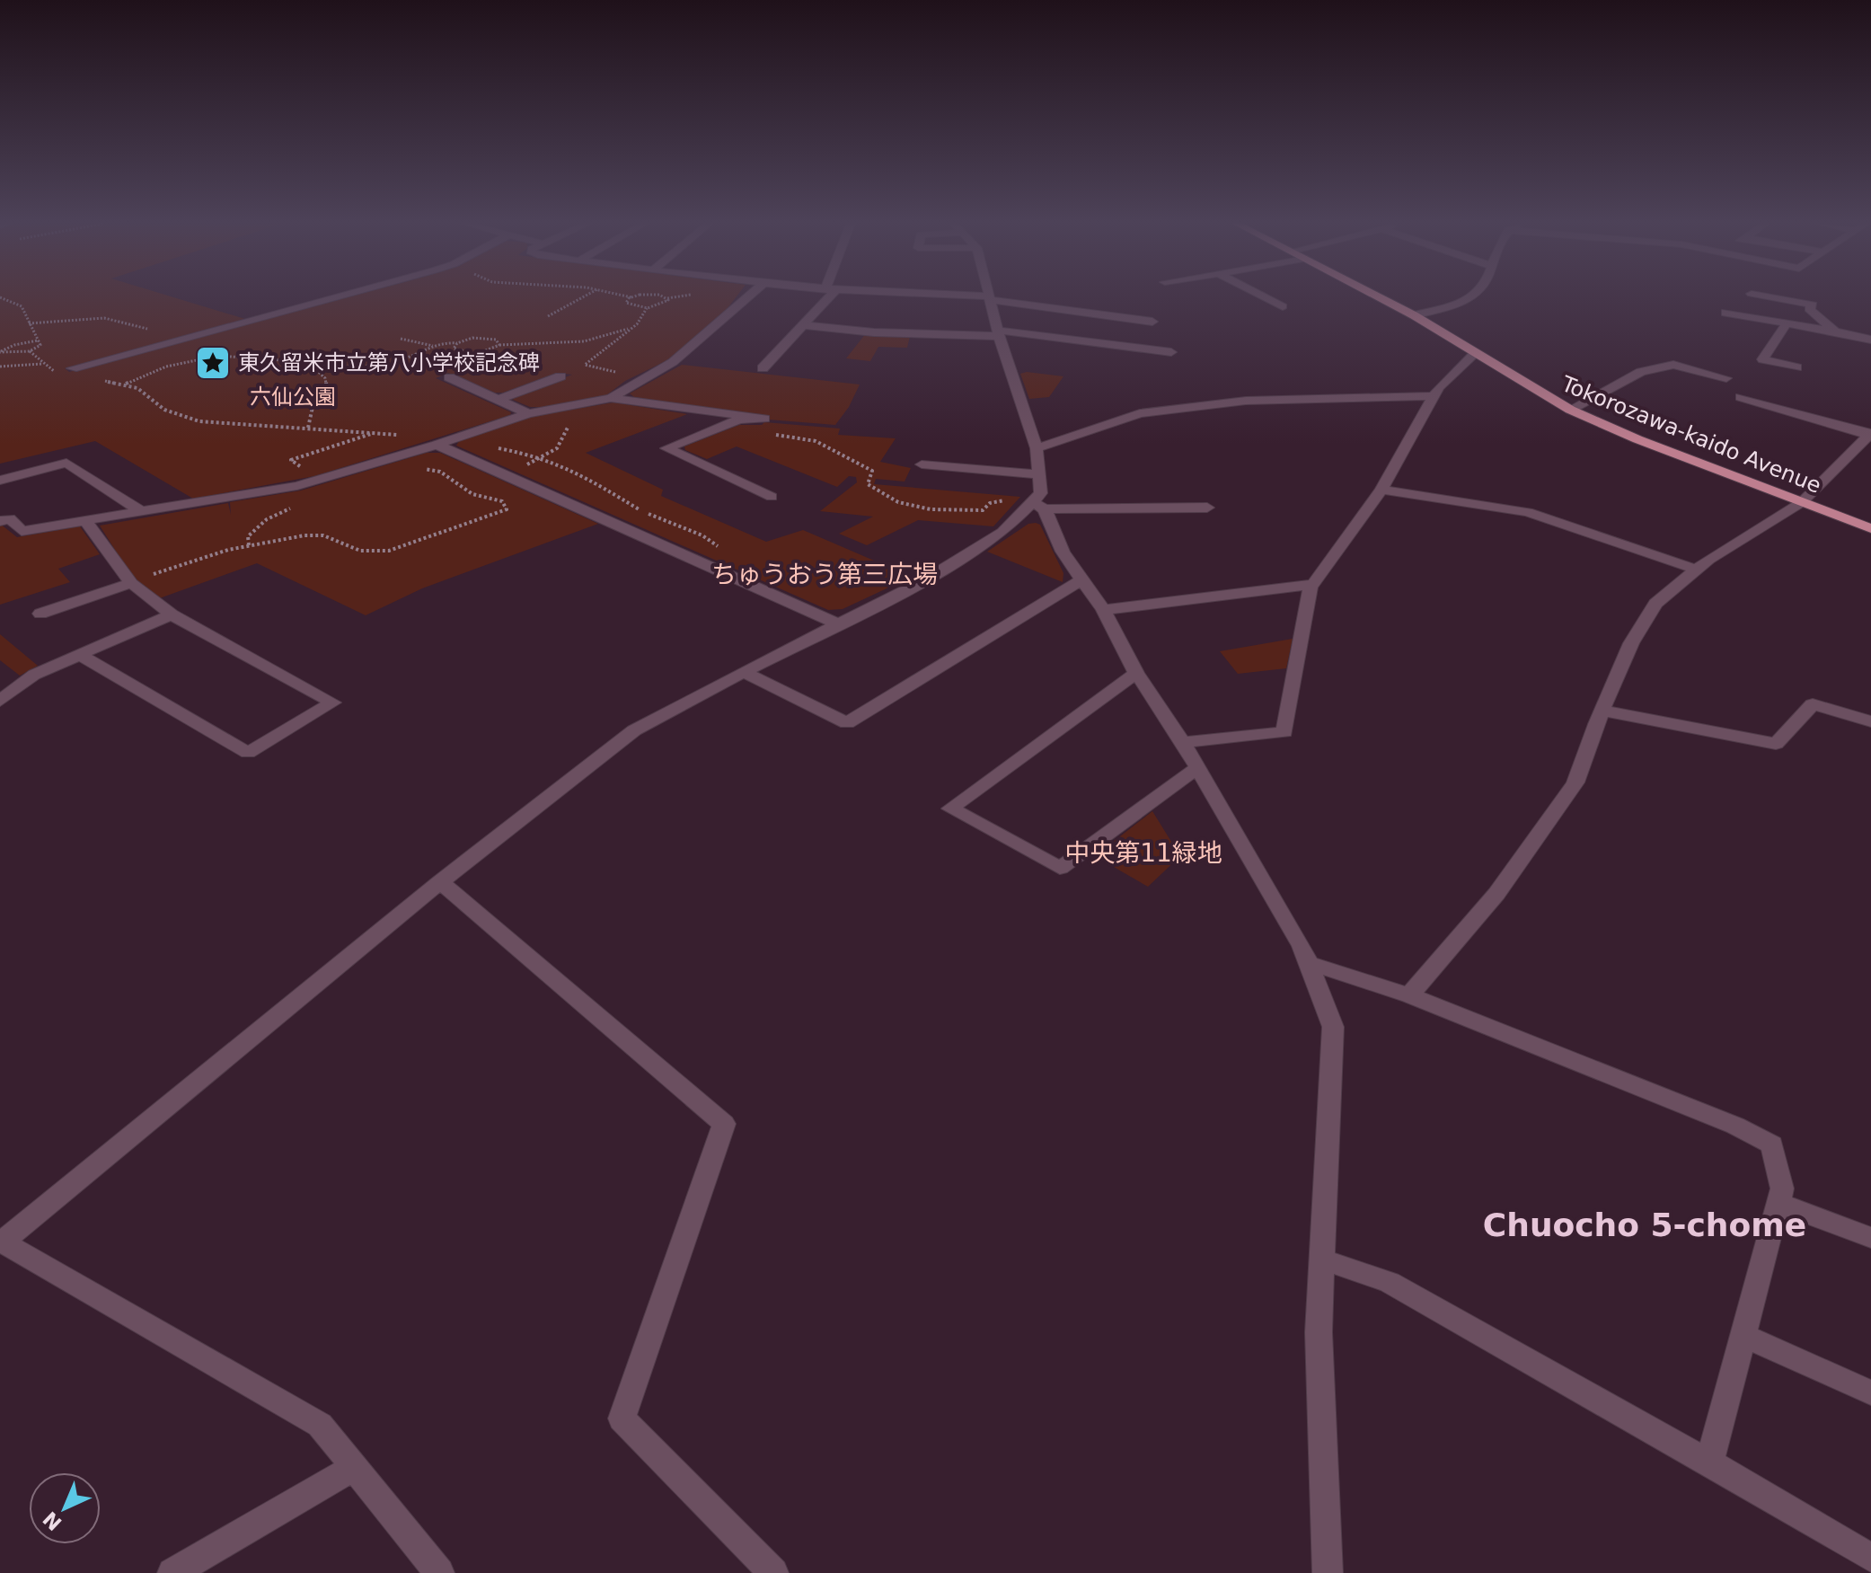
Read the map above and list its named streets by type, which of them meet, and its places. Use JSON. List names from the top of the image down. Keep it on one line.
{"streets":{"main road":["Tokorozawa-kaido Avenue"]},"districts":["Chuocho 5-chome"],"parks":["六仙公園","ちゅうおう第三広場","中央第11緑地"],"places":{"place":["東久留米市立第八小学校記念碑"]},"north":"bottom left"}
